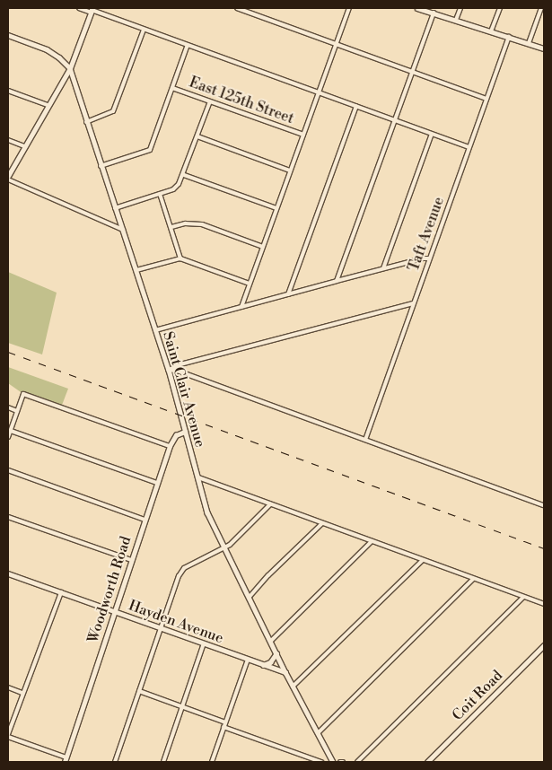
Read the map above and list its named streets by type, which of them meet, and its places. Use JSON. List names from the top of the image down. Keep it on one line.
{"streets":{"street":["East 125th Street","Taft Avenue","Saint Clair Avenue","Woodworth Road","Hayden Avenue","Coit Road"]},"crossings":[["Saint Clair Avenue","Woodworth Road"],["Saint Clair Avenue","Hayden Avenue"],["Woodworth Road","Hayden Avenue"]]}
